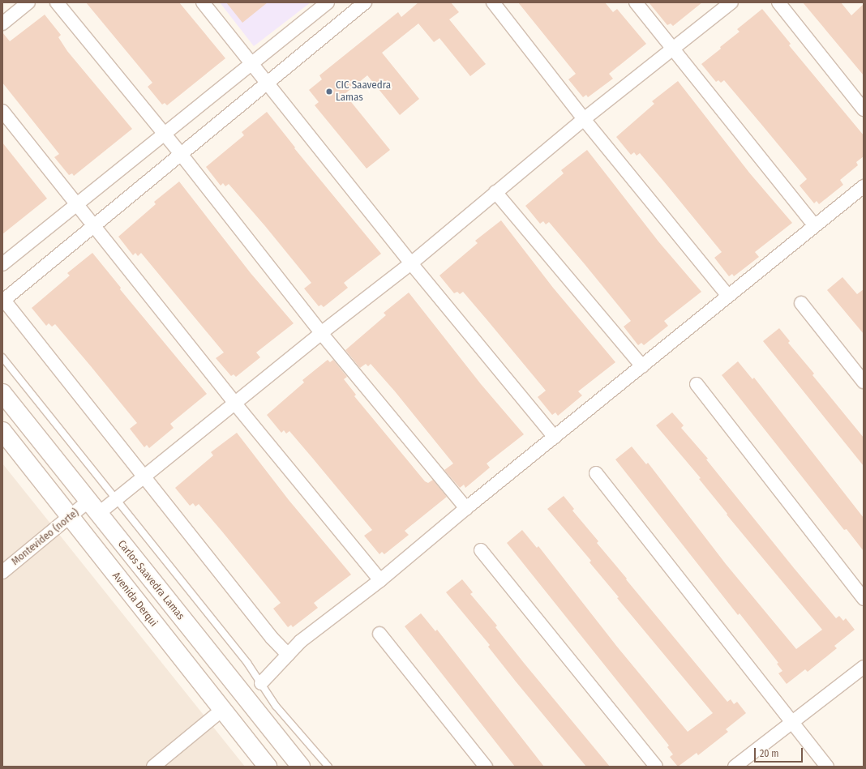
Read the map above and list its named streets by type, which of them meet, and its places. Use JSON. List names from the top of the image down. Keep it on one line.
{"streets":{"main road":["Carlos Saavedra Lamas","Avenida Derqui"],"street":["Montevideo (norte)"]},"crossings":[["Montevideo (norte)","Carlos Saavedra Lamas"],["Montevideo (norte)","Avenida Derqui"]],"places":["CIC Saavedra Lamas"],"scale_bar":"20 m"}
